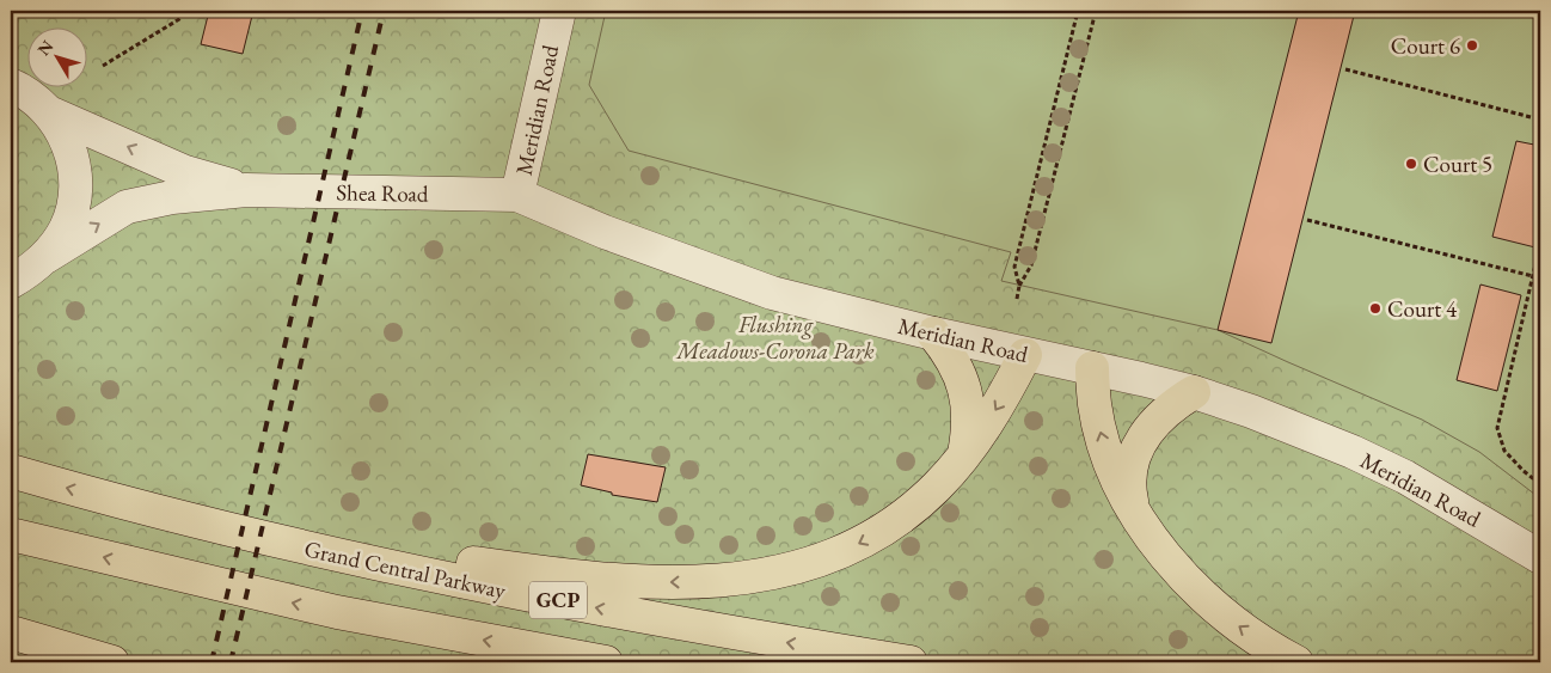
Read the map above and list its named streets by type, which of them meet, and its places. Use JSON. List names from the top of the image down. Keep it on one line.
{"streets":{"highway":["Grand Central Parkway","GCP"],"street":["Meridian Road","Shea Road"]},"crossings":[["Meridian Road","Shea Road"]],"parks":["Flushing Meadows-Corona Park"],"places":["Court 6","Court 5","Court 4"],"north":"top left"}
